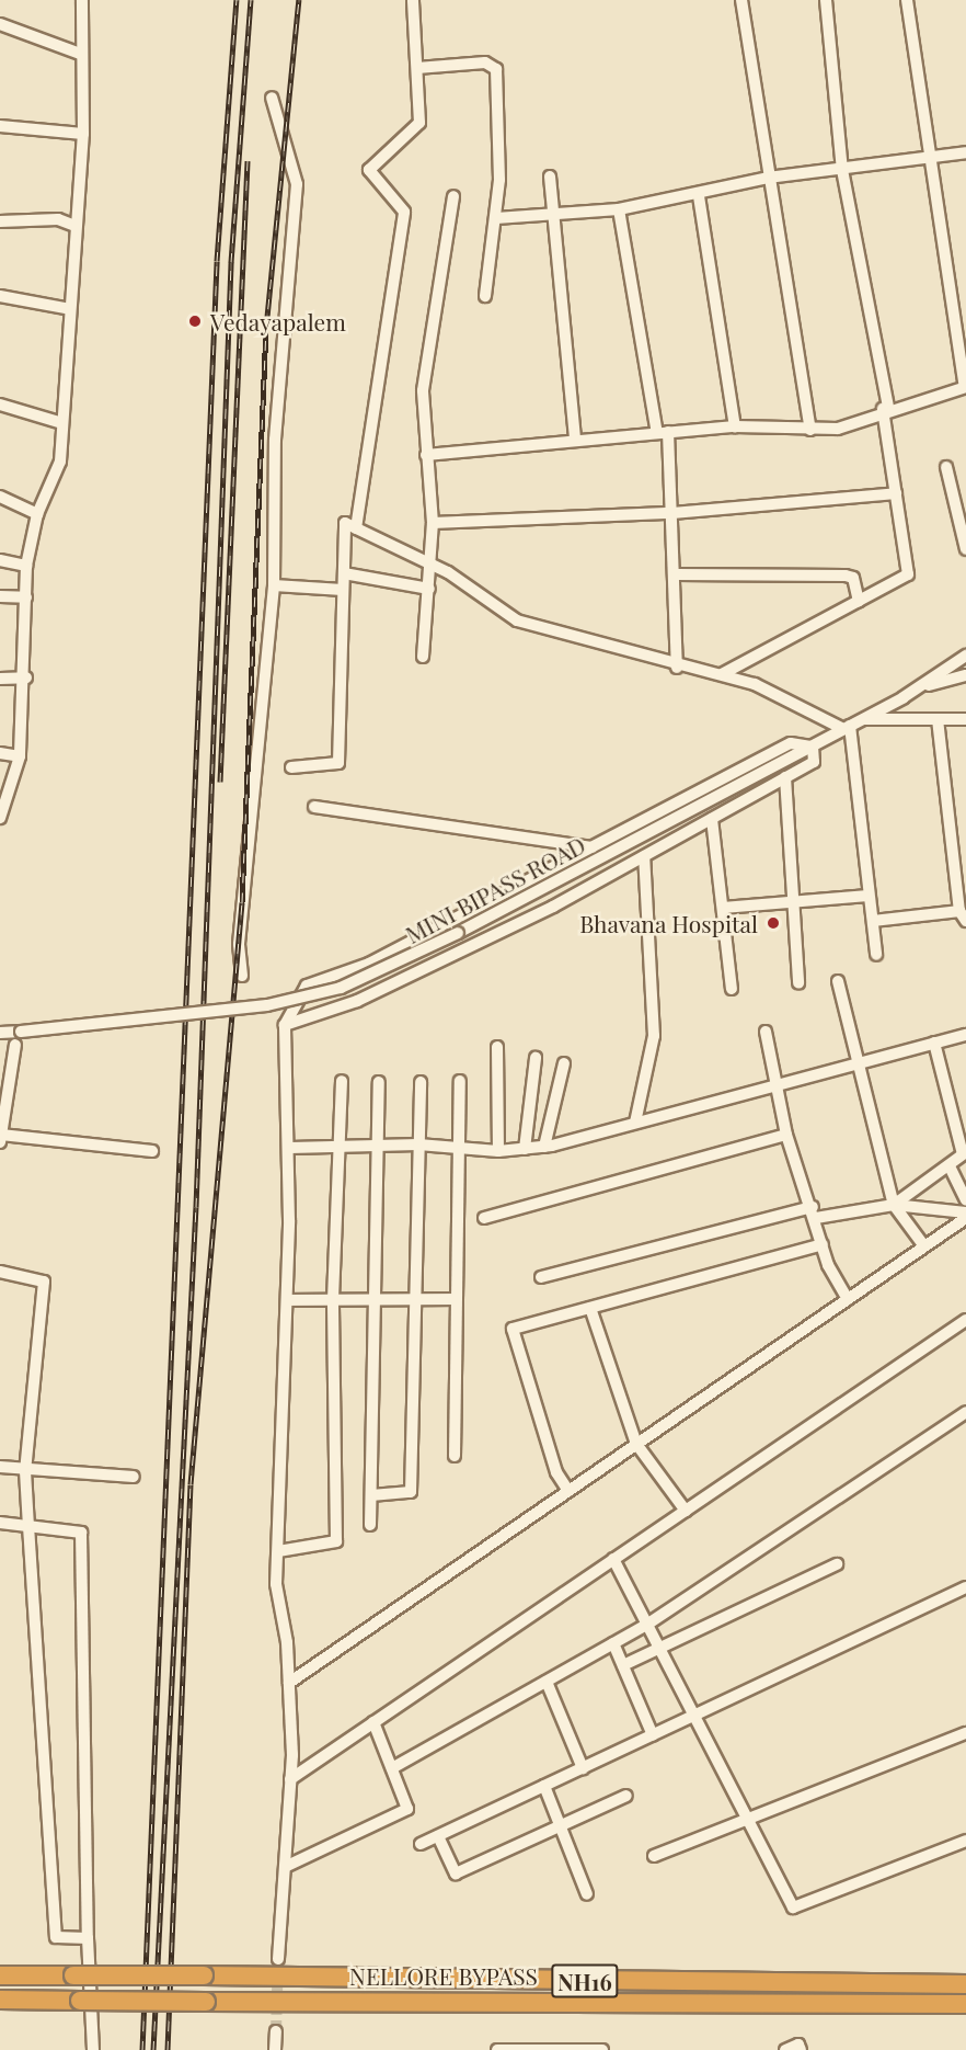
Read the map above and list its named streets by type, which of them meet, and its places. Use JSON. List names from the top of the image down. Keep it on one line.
{"streets":{"highway":["NELLORE BYPASS","NH16"],"street":["MINI BIPASS ROAD"]},"places":["Vedayapalem","Bhavana Hospital"]}
